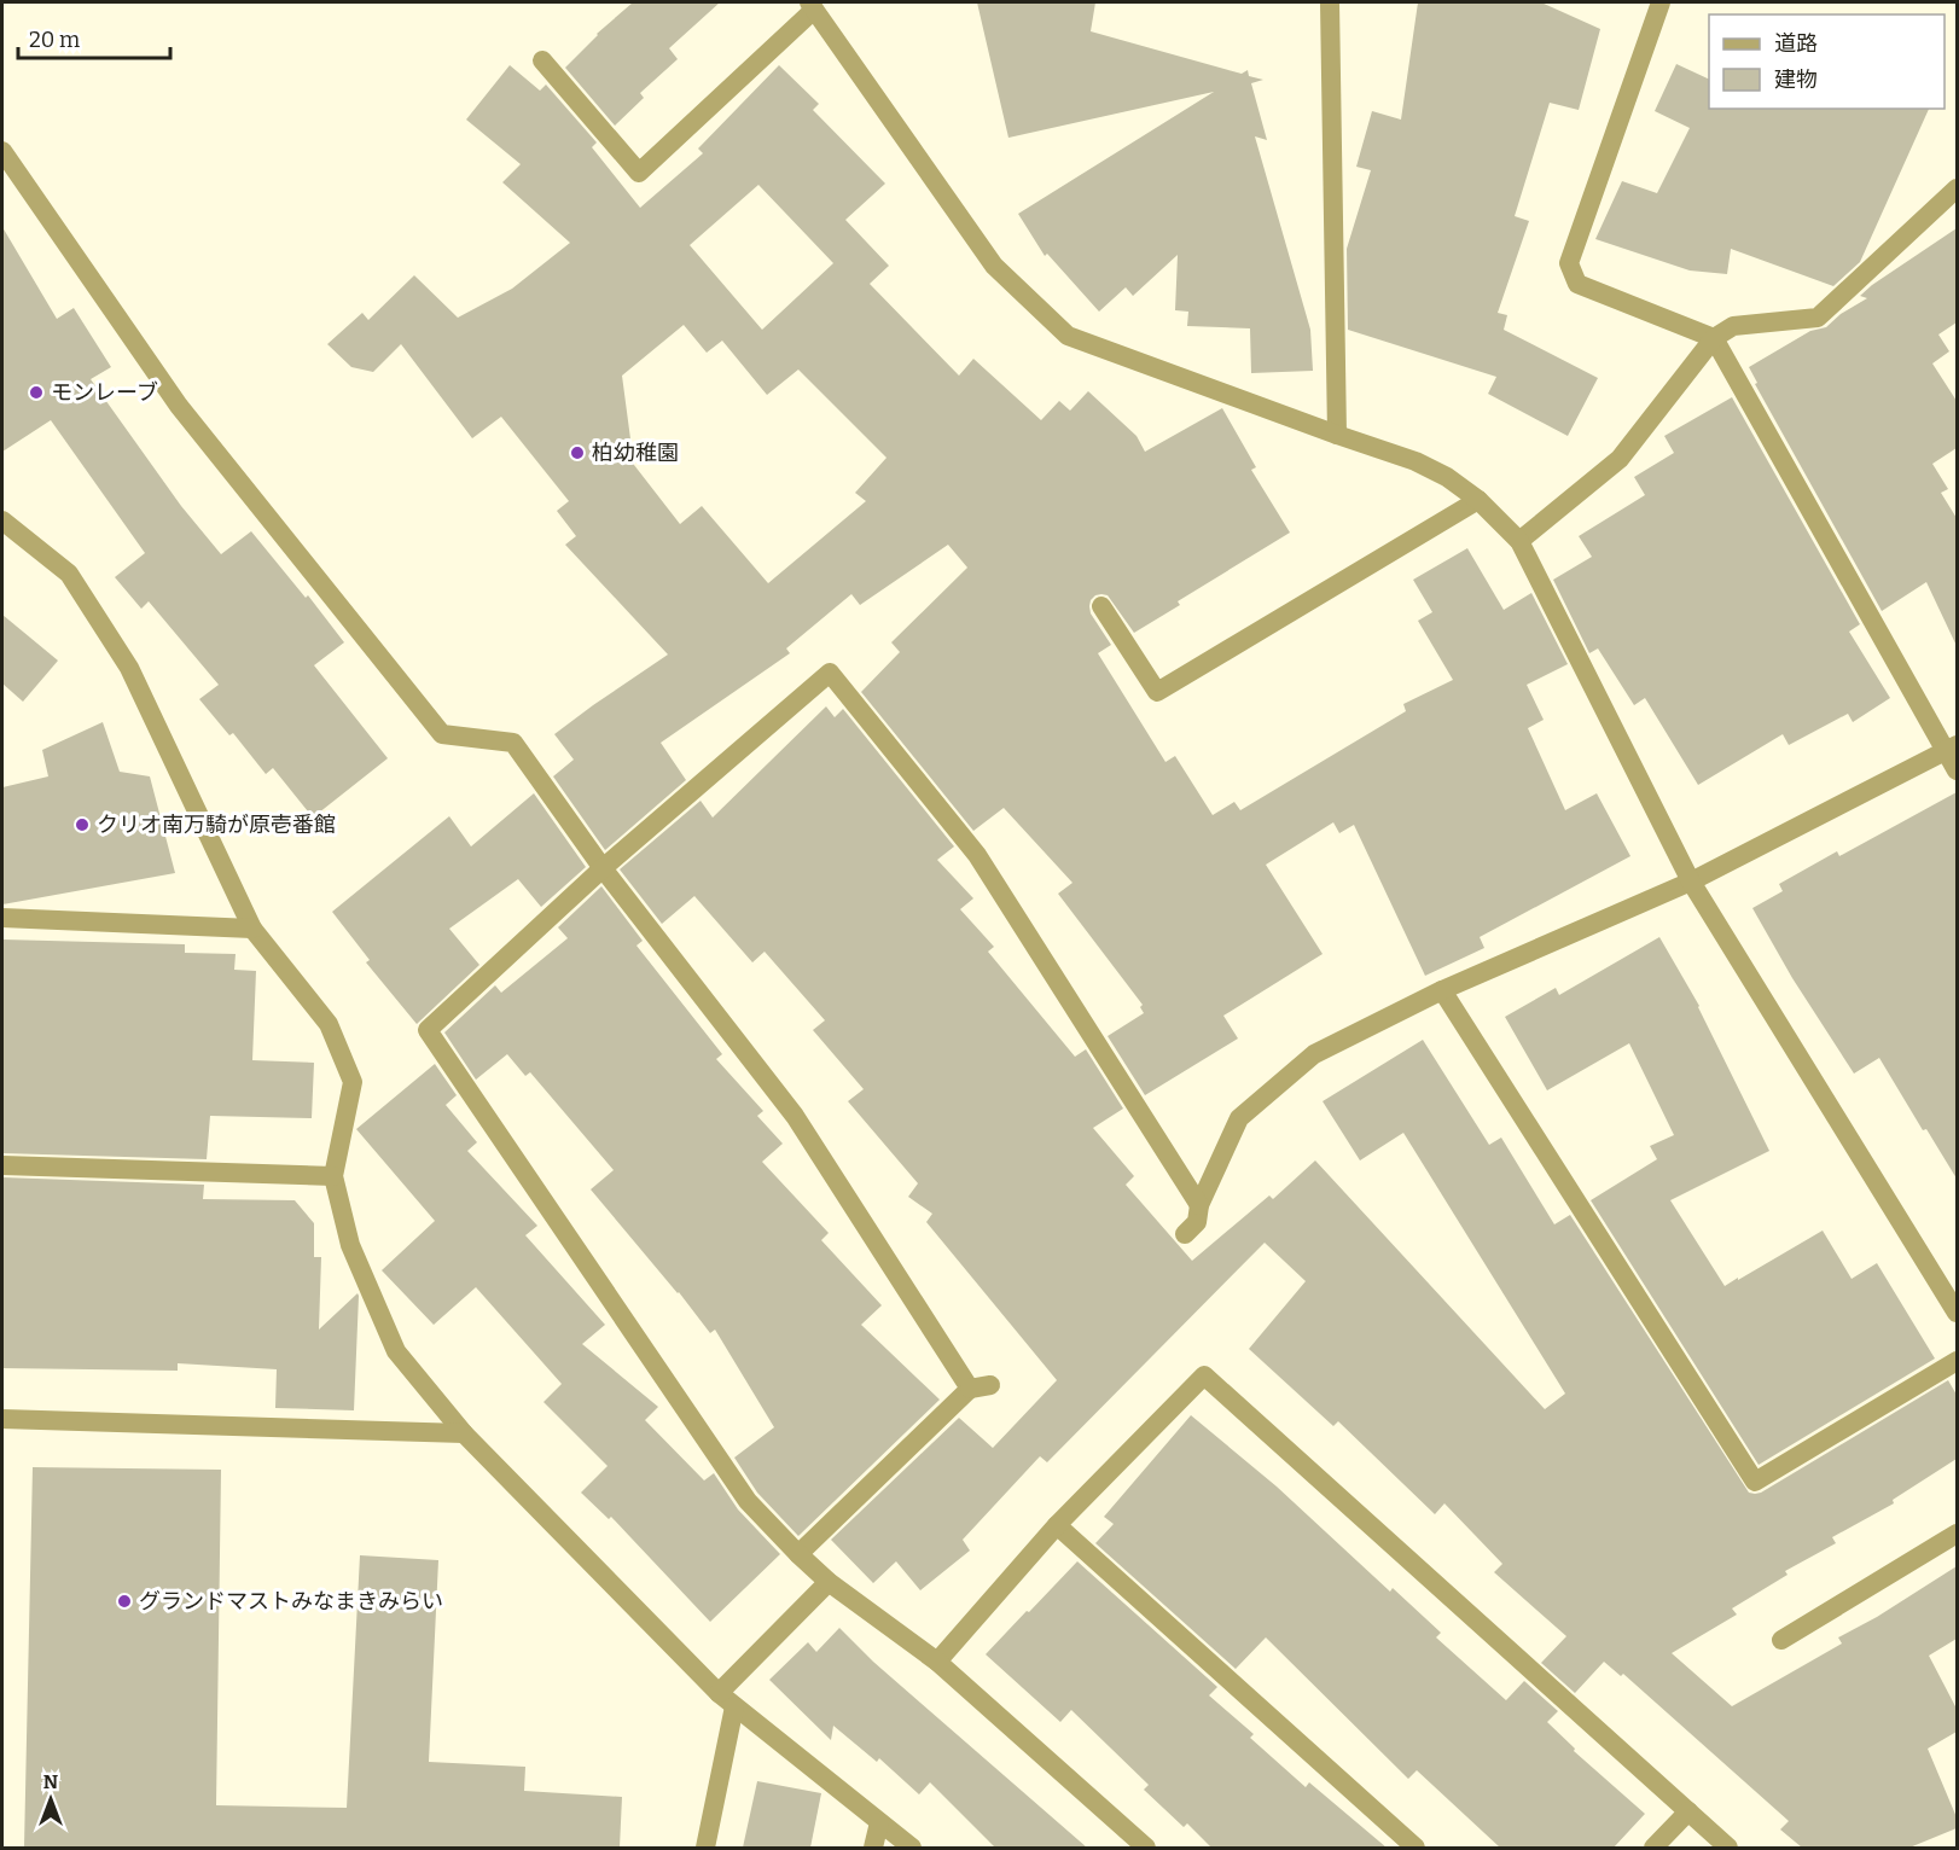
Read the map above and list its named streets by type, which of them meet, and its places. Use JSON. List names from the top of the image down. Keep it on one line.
{"places":["モンレーブ","柏幼稚園","クリオ南万騎が原壱番館","グランドマストみなまきみらい"],"legend":["道路","建物"],"scale_bar":"20 m","north":"top"}
